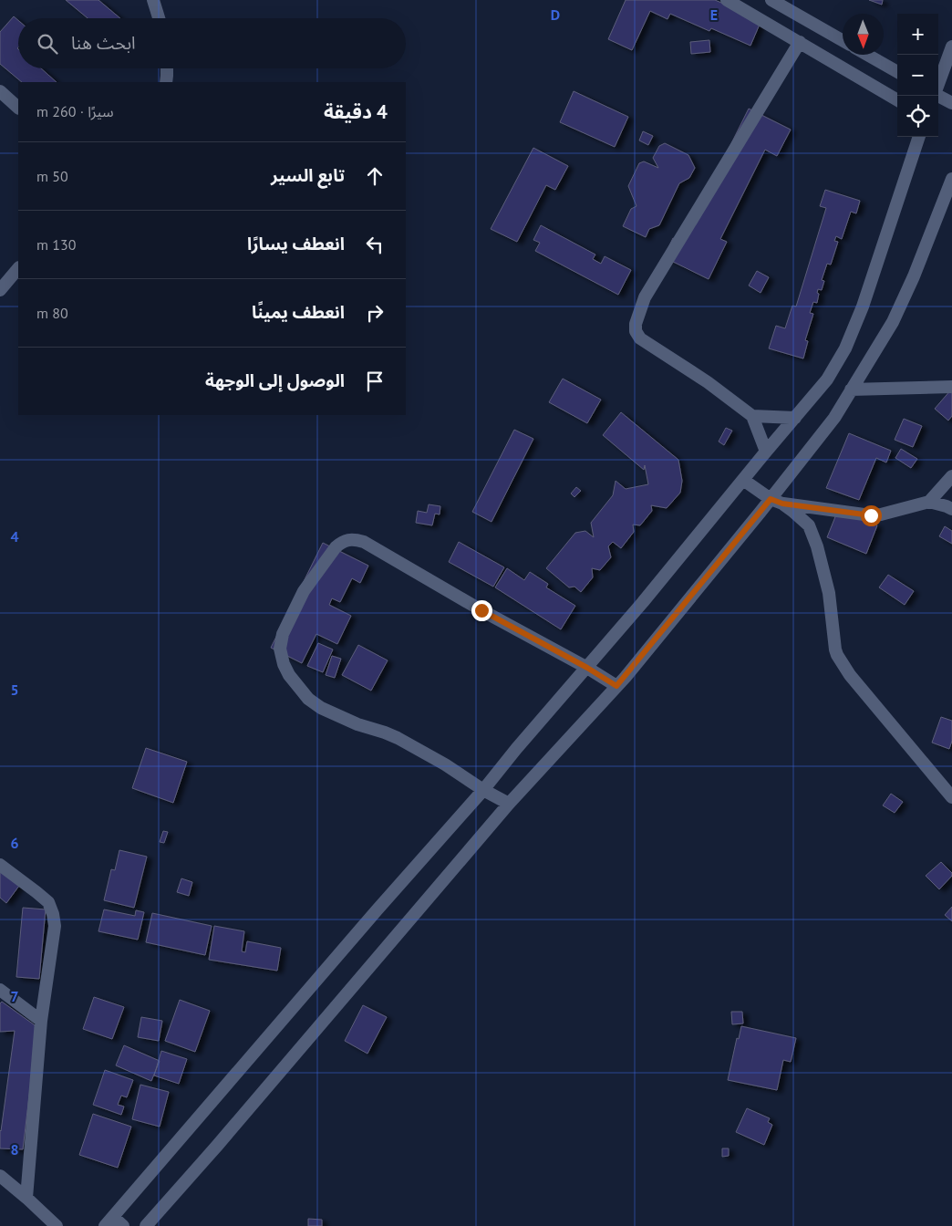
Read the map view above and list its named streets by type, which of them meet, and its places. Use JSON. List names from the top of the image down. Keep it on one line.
{"north":"bottom","page":{"map_buttons":["+","−"],"search":"ابحث هنا","heading":["4 دقيقة","سيرًا · 260 m"],"list":[["تابع السير","50 m"],["انعطف يسارًا","130 m"],["انعطف يمينًا","80 m"],"الوصول إلى الوجهة"]},"grid":{"columns":["D","E"],"rows":["4","5","6","7","8"]}}
